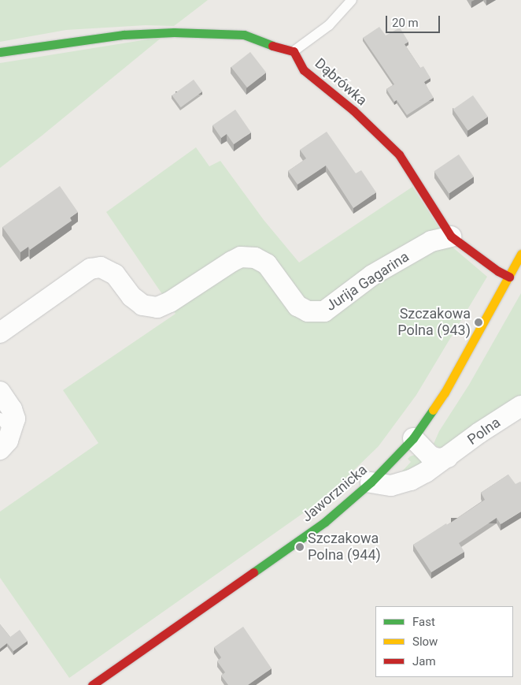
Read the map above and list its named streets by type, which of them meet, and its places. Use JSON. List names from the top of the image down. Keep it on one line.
{"streets":{"street":["Dąbrówka","Jurija Gagarina","Polna","Jaworznicka"]},"crossings":[["Dąbrówka","Jurija Gagarina"],["Dąbrówka","Jaworznicka"],["Polna","Jaworznicka"]],"places":["Szczakowa Polna (943)","Szczakowa Polna (944)"],"legend":["Fast","Slow","Jam"],"scale_bar":"20 m"}
